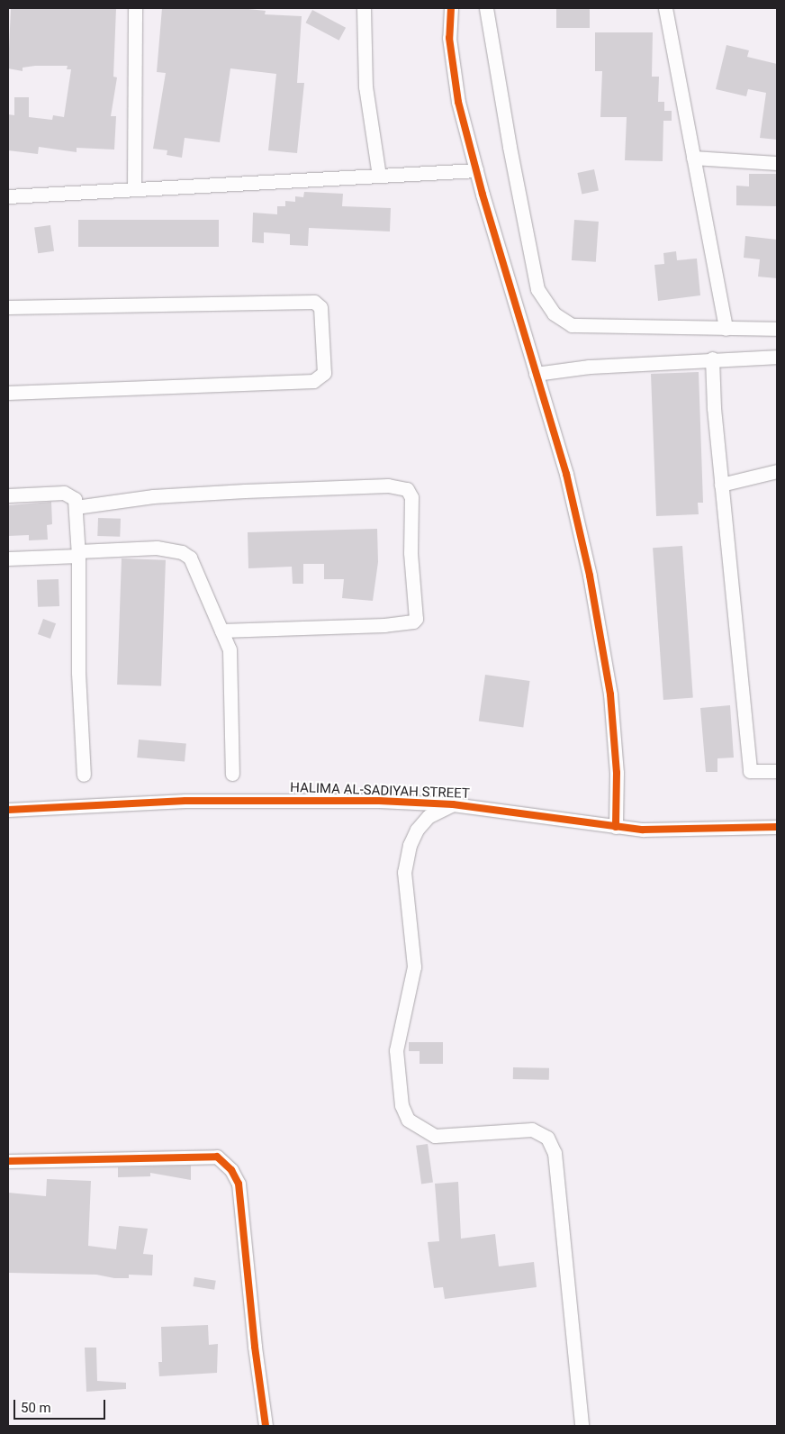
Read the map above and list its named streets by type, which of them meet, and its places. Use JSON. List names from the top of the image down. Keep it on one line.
{"streets":{"street":["HALIMA AL-SADIYAH STREET"]},"scale_bar":"50 m"}
